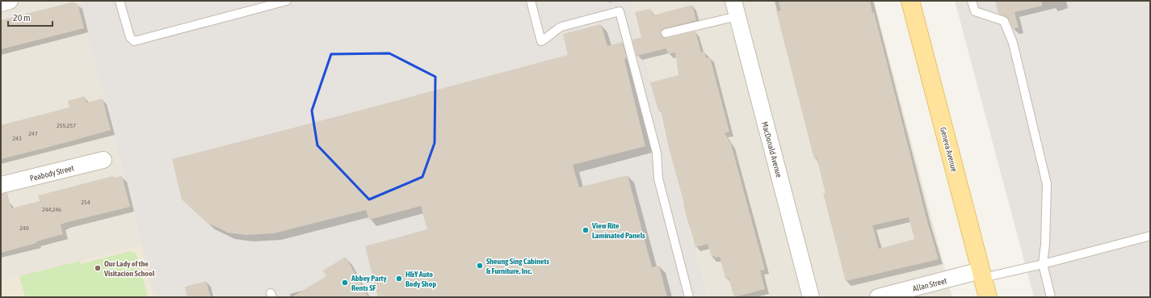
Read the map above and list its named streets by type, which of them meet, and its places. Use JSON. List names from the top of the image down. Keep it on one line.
{"streets":{"main road":["Geneva Avenue"],"street":["MacDonald Avenue","Peabody Street","Allan Street"]},"crossings":[["Geneva Avenue","Allan Street"]],"places":["View Rite Laminated Panels","Sheung Sing Cabinets & Furniture, Inc.","Our Lady of the Visitacion School","H&Y Auto Body Shop","Abbey Party Rents SF"],"house_numbers":["255;257","247","243","254","244;246","240"],"scale_bar":"20 m"}
